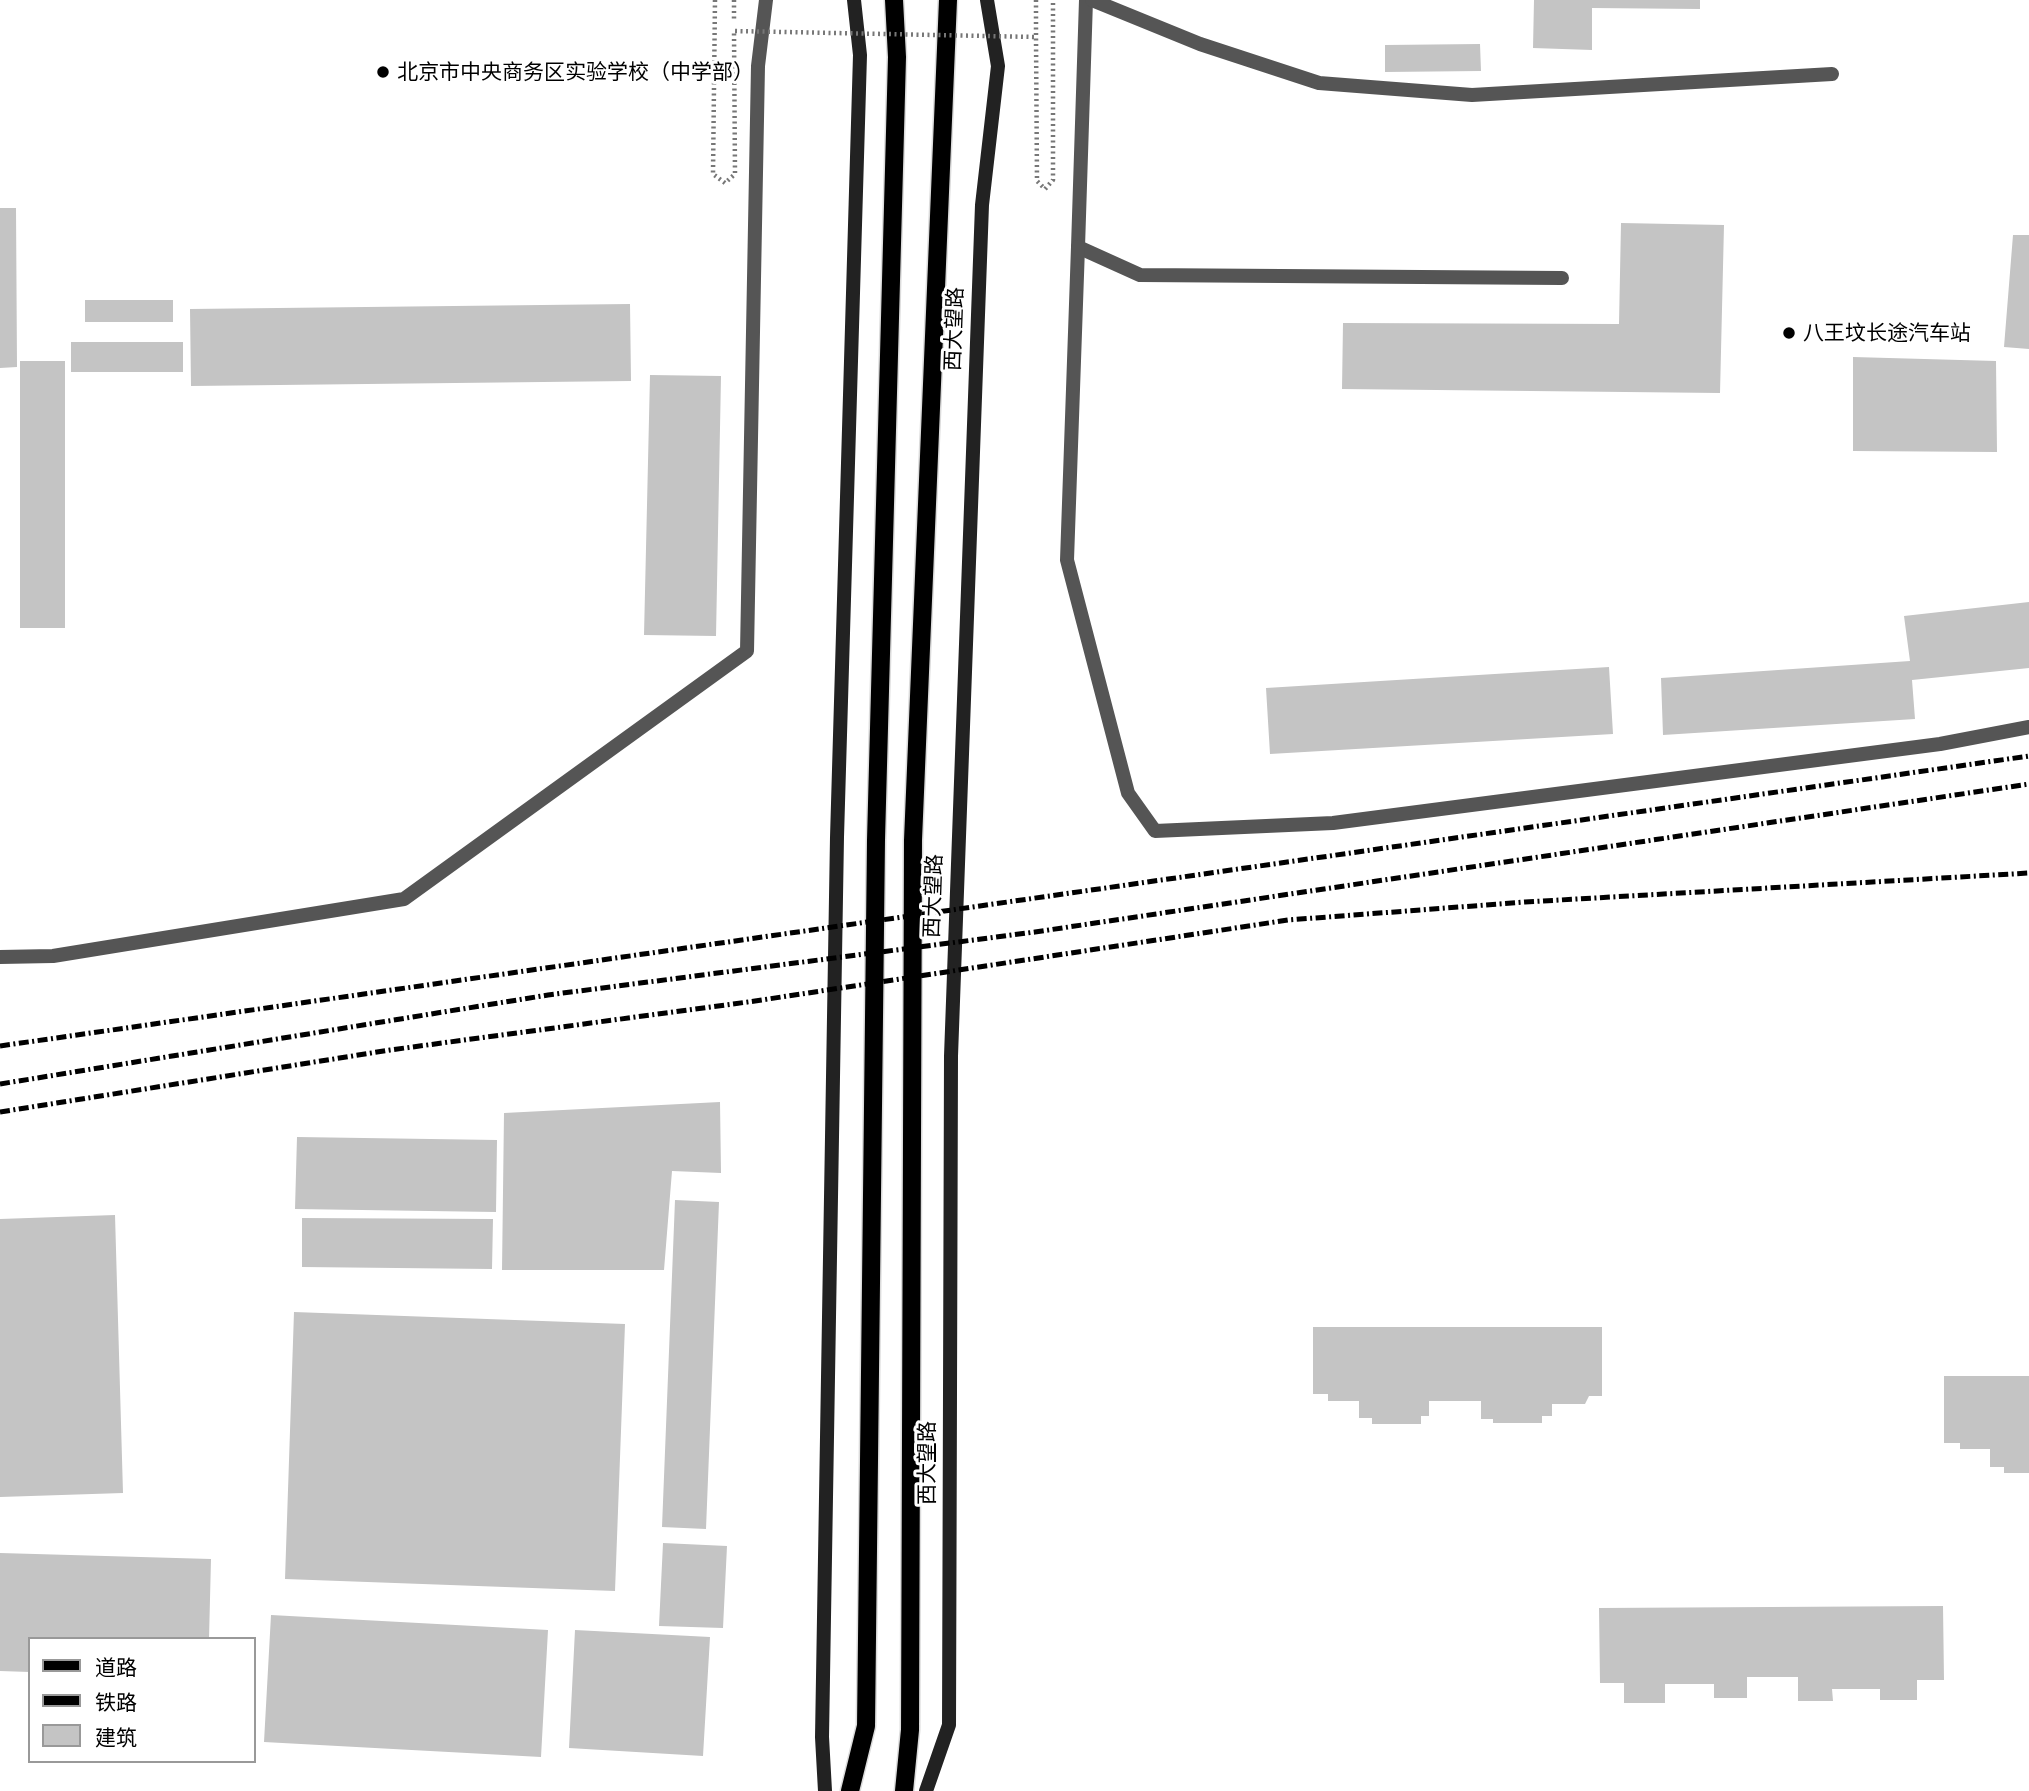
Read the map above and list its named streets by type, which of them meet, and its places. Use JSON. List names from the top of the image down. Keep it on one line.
{"streets":{"main road":["西大望路"]},"places":["北京市中央商务区实验学校（中学部）","八王坟长途汽车站"],"legend":["道路","铁路","建筑"]}
